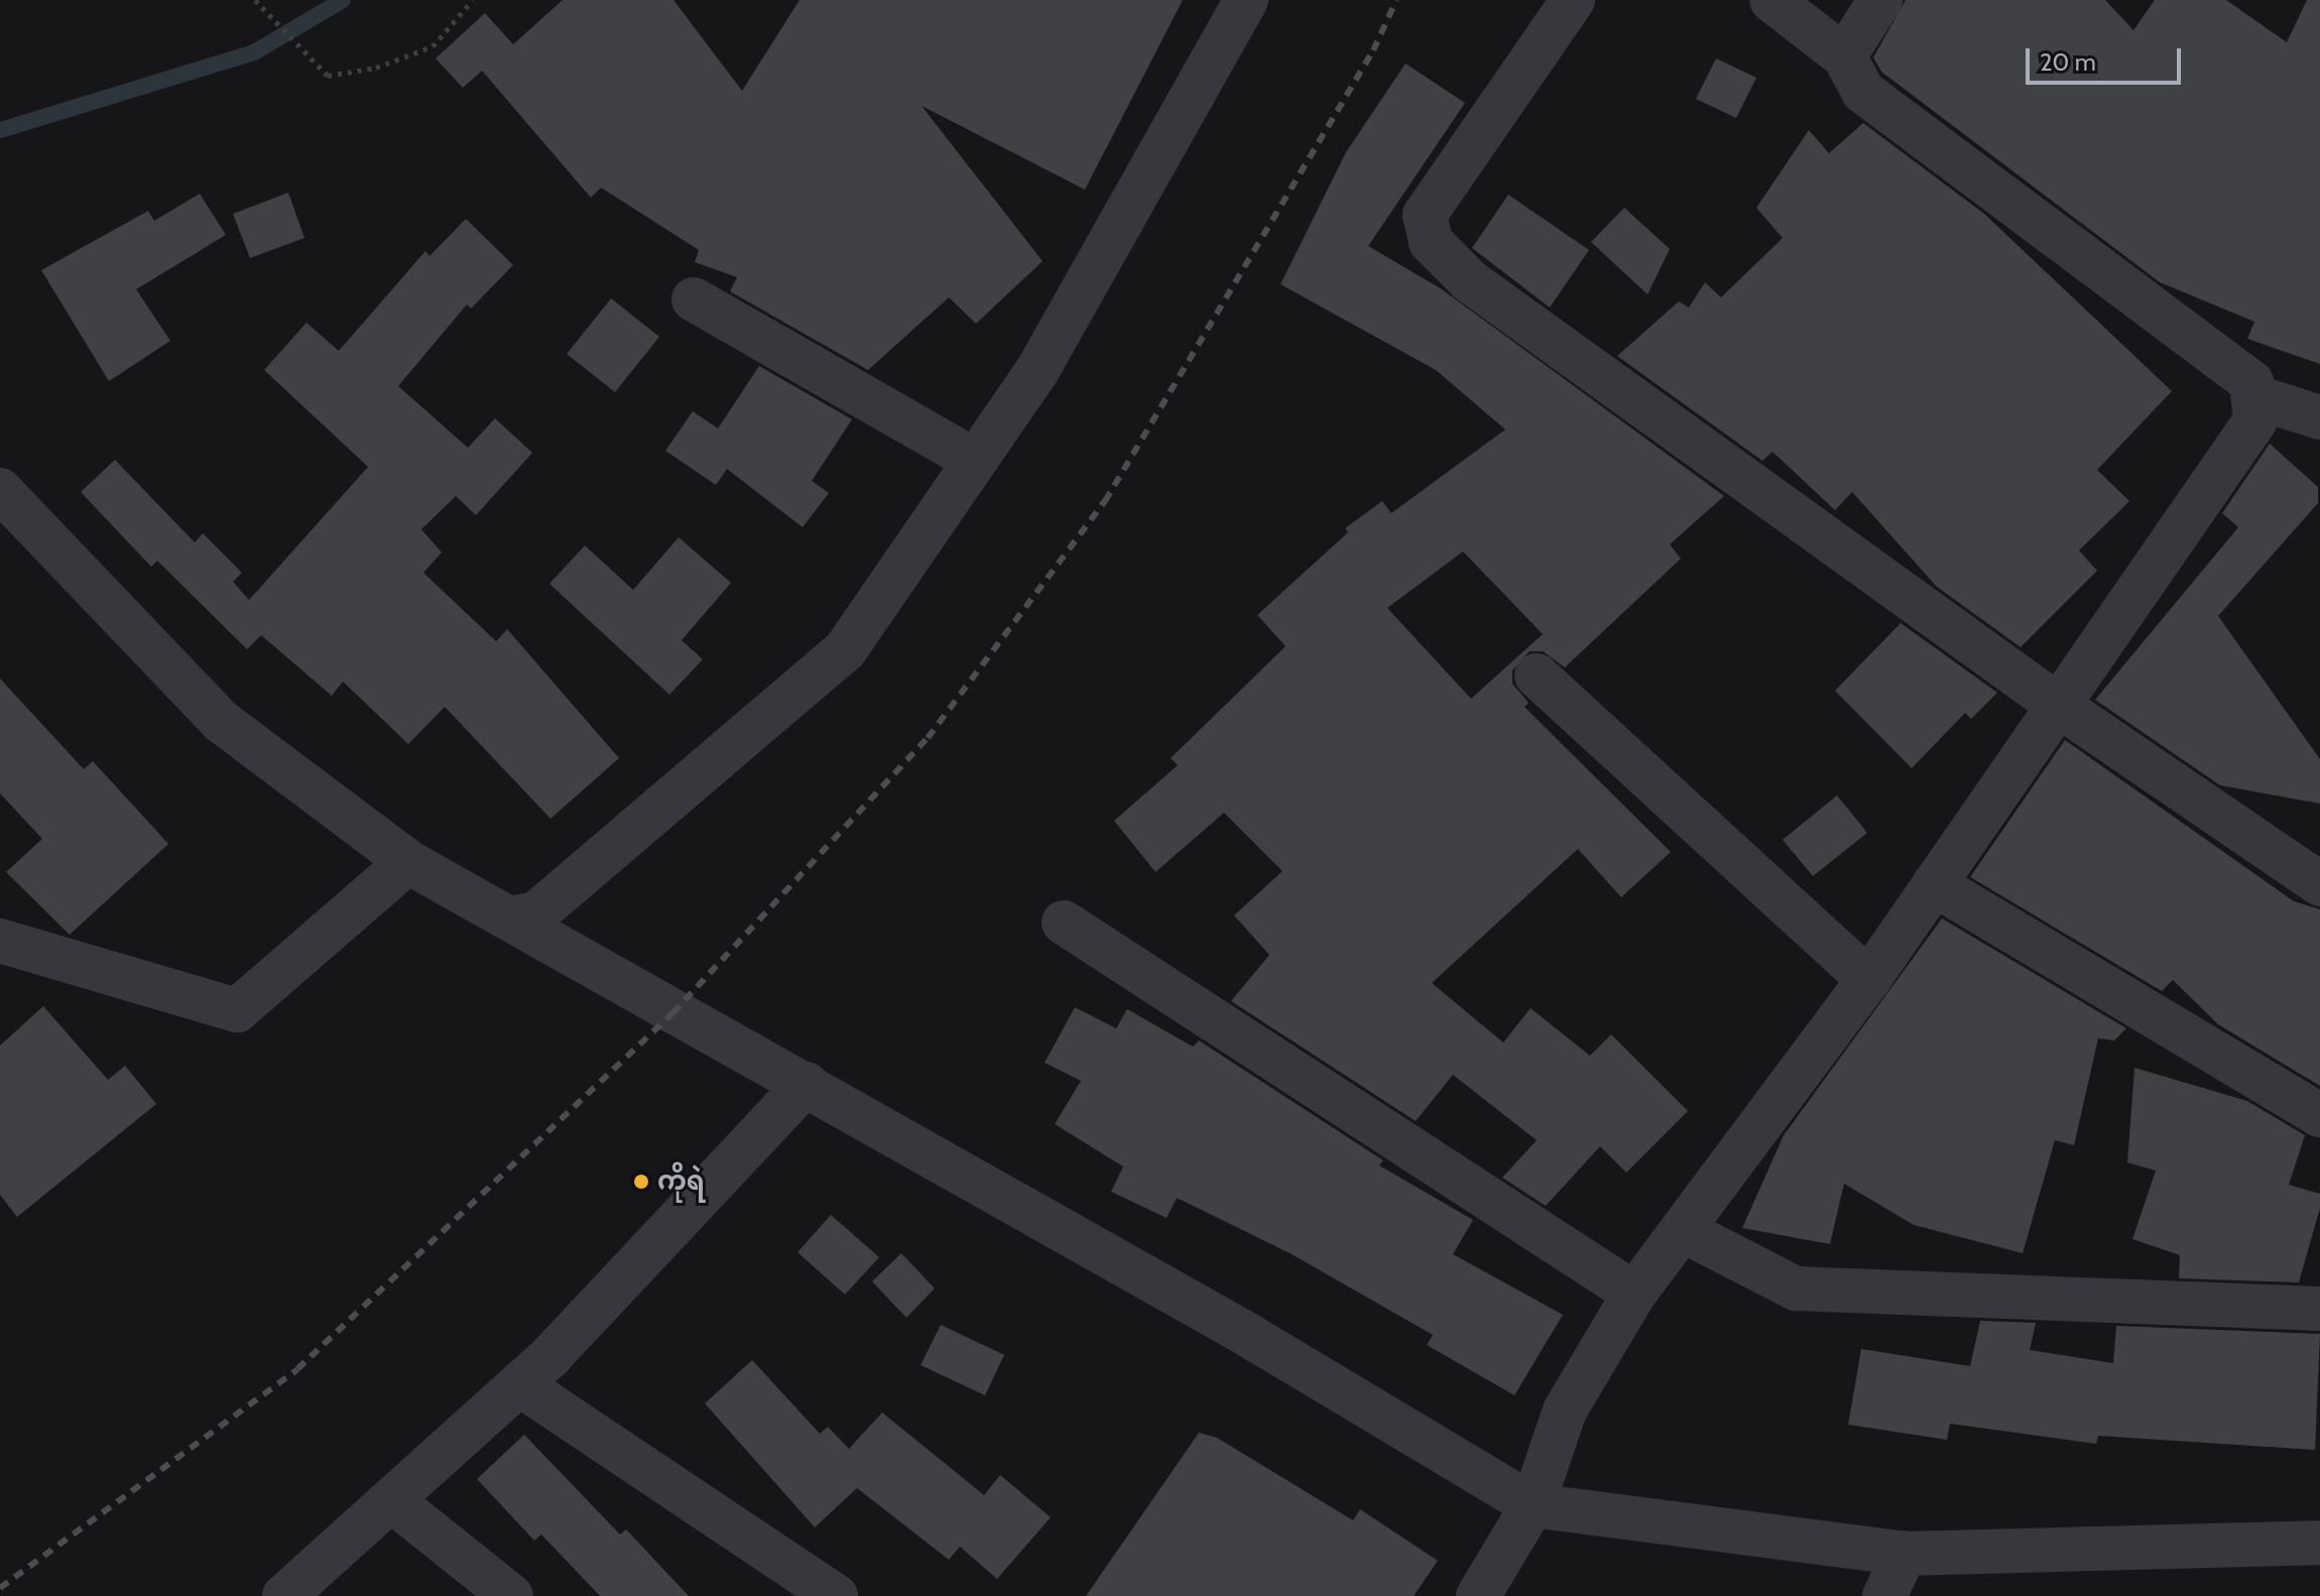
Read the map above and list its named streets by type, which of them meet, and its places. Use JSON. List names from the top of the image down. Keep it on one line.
{"places":["ကိုရဲ"],"scale_bar":"20 m"}
